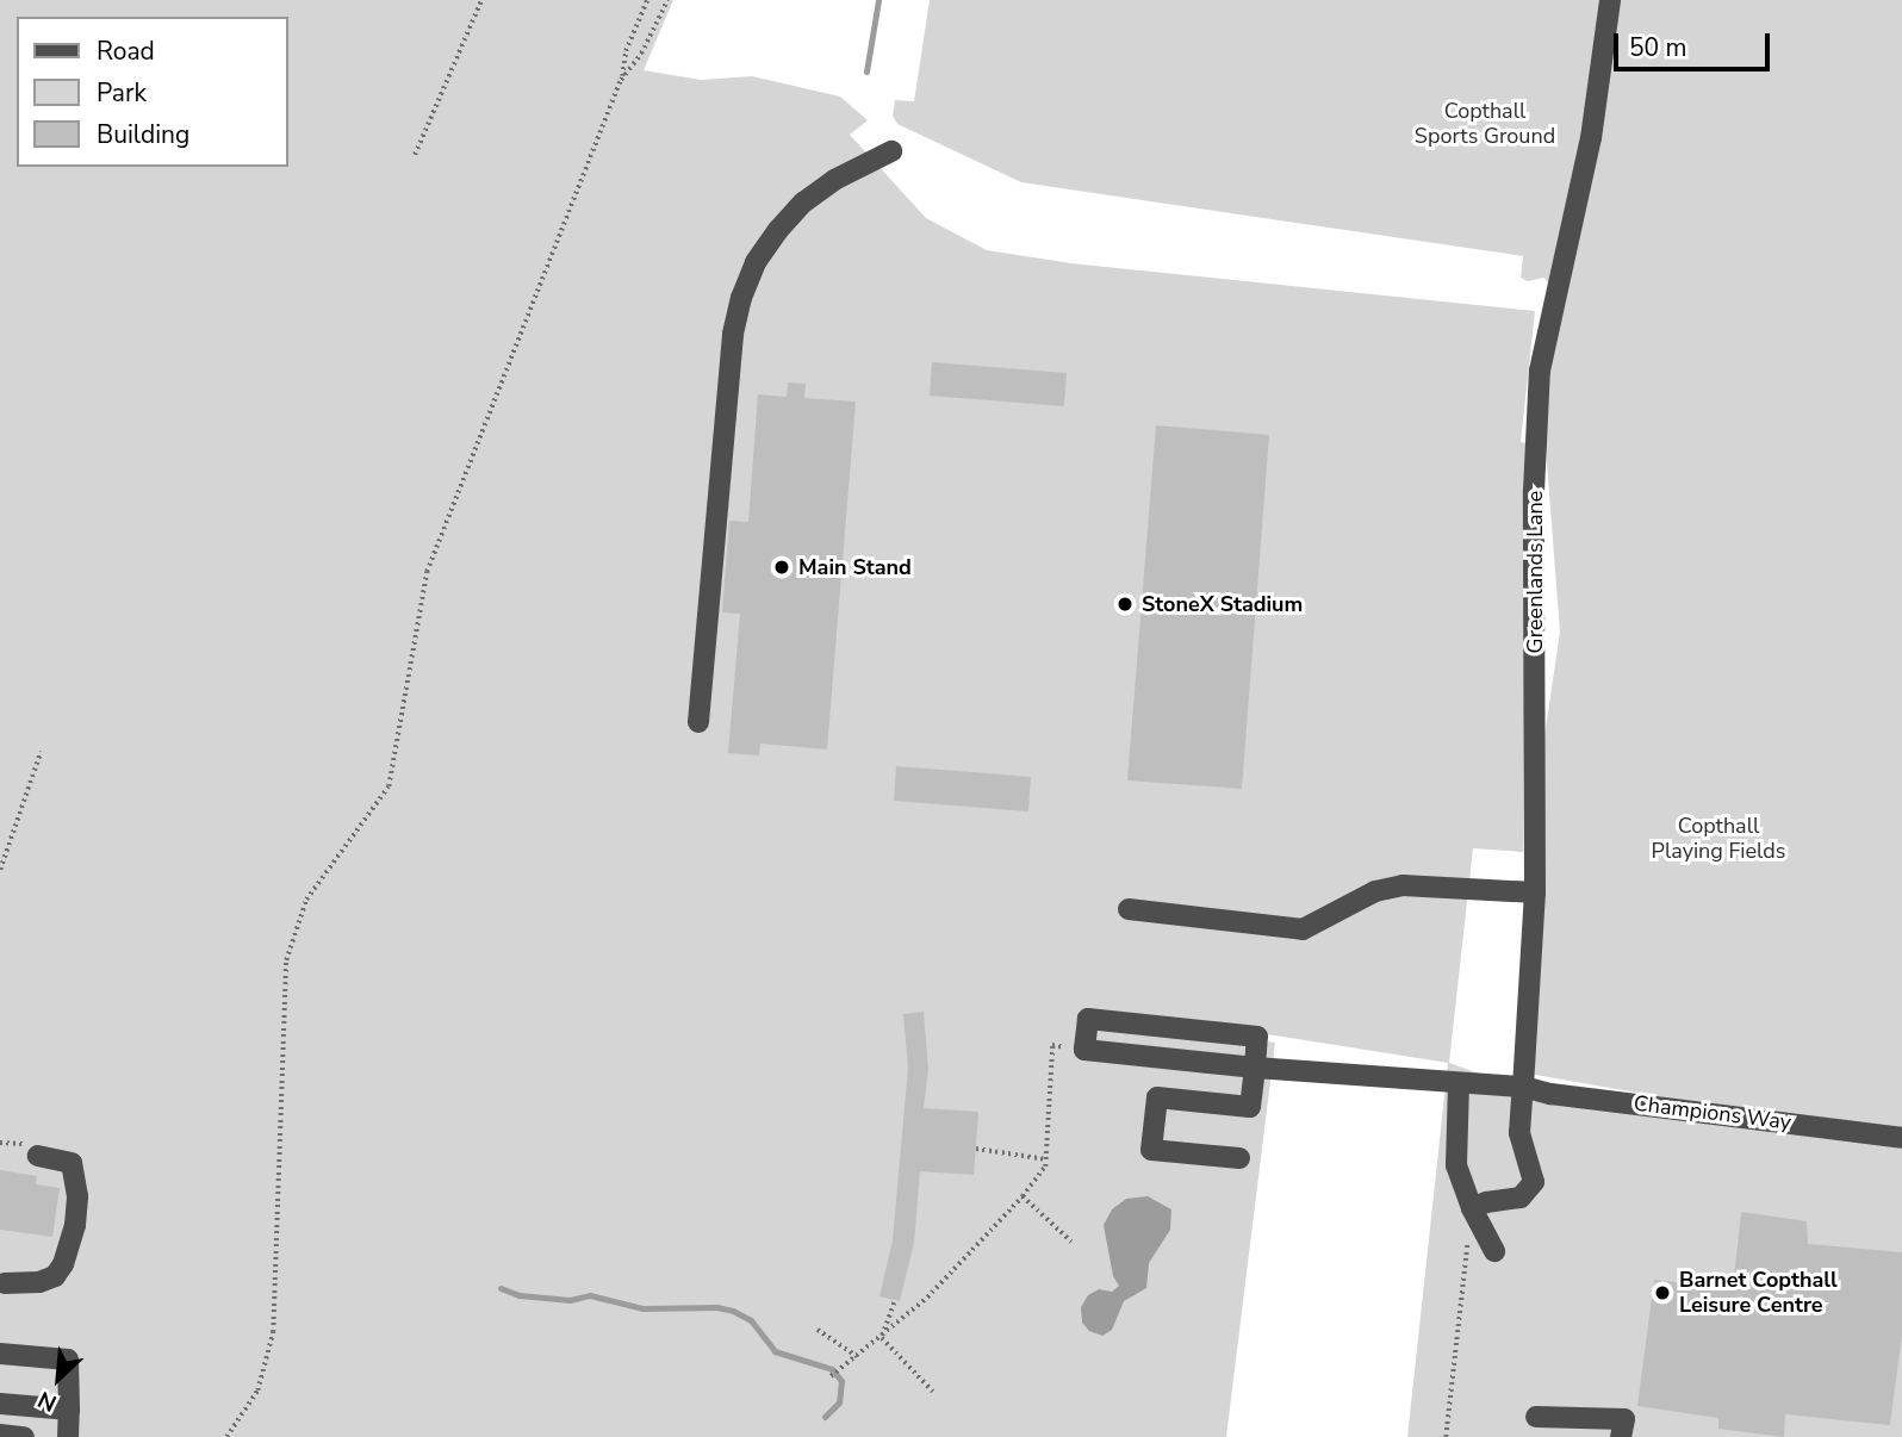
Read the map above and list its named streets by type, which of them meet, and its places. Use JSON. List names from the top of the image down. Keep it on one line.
{"streets":{"street":["Greenlands Lane","Champions Way"]},"crossings":[["Greenlands Lane","Champions Way"]],"parks":["Copthall Sports Ground","Copthall Playing Fields"],"places":["Main Stand","StoneX Stadium","Barnet Copthall Leisure Centre"],"legend":["Road","Park","Building"],"scale_bar":"50 m","north":"bottom left"}
